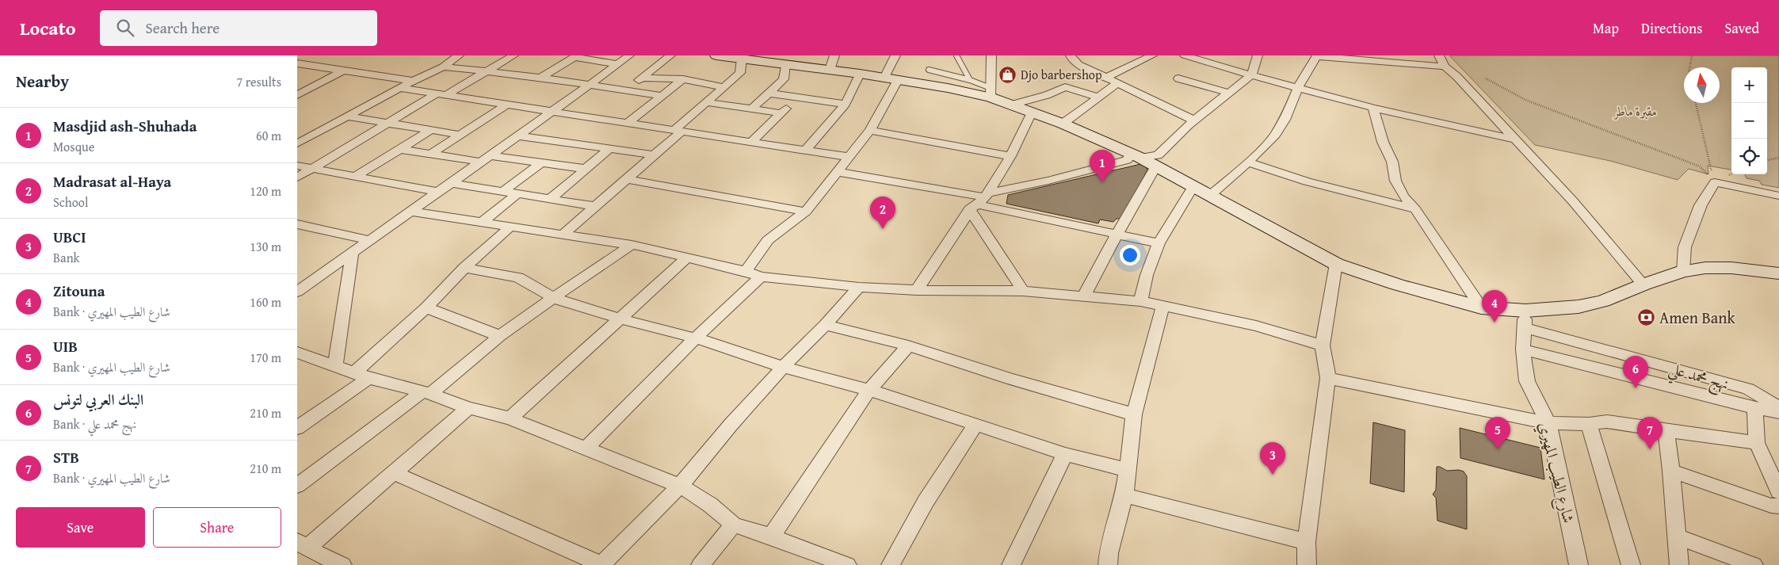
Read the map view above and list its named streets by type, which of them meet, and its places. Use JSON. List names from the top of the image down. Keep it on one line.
{"streets":{"street":["نهج محمد علي","شارع الطيب المهيري"]},"crossings":[["نهج محمد علي","شارع الطيب المهيري"]],"parks":["مقبرة ماطر"],"places":{"shop":["Djo barbershop"],"bank":["Amen Bank"]},"north":"top","page":{"header":"Locato","search":"Search here","nav":["Map","Directions","Saved"],"heading":["Nearby","7 results"],"map_buttons":["+","−"],"list":[{"mark":"1","name":"Masdjid ash-Shuhada","note":"Mosque","value":"60 m"},{"mark":"2","name":"Madrasat al-Haya","note":"School","value":"120 m"},{"mark":"3","name":"UBCI","note":"Bank","value":"130 m"},{"mark":"4","name":"Zitouna","note":"Bank · شارع الطيب المهيري","value":"160 m"},{"mark":"5","name":"UIB","note":"Bank · شارع الطيب المهيري","value":"170 m"},{"mark":"6","name":"البنك العربي لتونس","note":"Bank · نهج محمد علي","value":"210 m"},{"mark":"7","name":"STB","note":"Bank · شارع الطيب المهيري","value":"210 m"}],"pins":["1","2","4","6","5","7","3"],"buttons":["Save","Share"]}}
